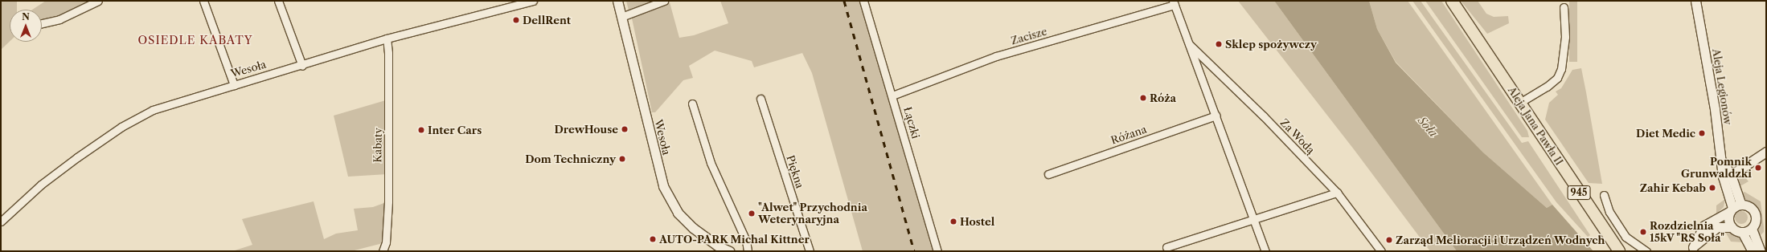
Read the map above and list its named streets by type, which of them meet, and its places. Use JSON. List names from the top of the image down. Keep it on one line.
{"streets":{"main road":["Aleja Jana Pawła II","945"],"street":["Zacisze","Wesoła","Aleja Legionów","Łączki","Różana","Za Wodą","Kabaty","Piękna"]},"crossings":[["Zacisze","Łączki"],["Wesoła","Kabaty"]],"districts":["OSIEDLE KABATY"],"water":["Soła"],"places":["DellRent","Sklep spożywczy","Róża","DrewHouse","Inter Cars","Diet Medic","Dom Techniczny","Pomnik Grunwaldzki","Zahir Kebab","\"Alwet\" Przychodnia Weterynaryjna","Hostel","Rozdzielnia 15kV \"RS Soła\"","AUTO-PARK Michal Kittner","Zarząd Melioracji i Urządzeń Wodnych"],"north":"top"}
